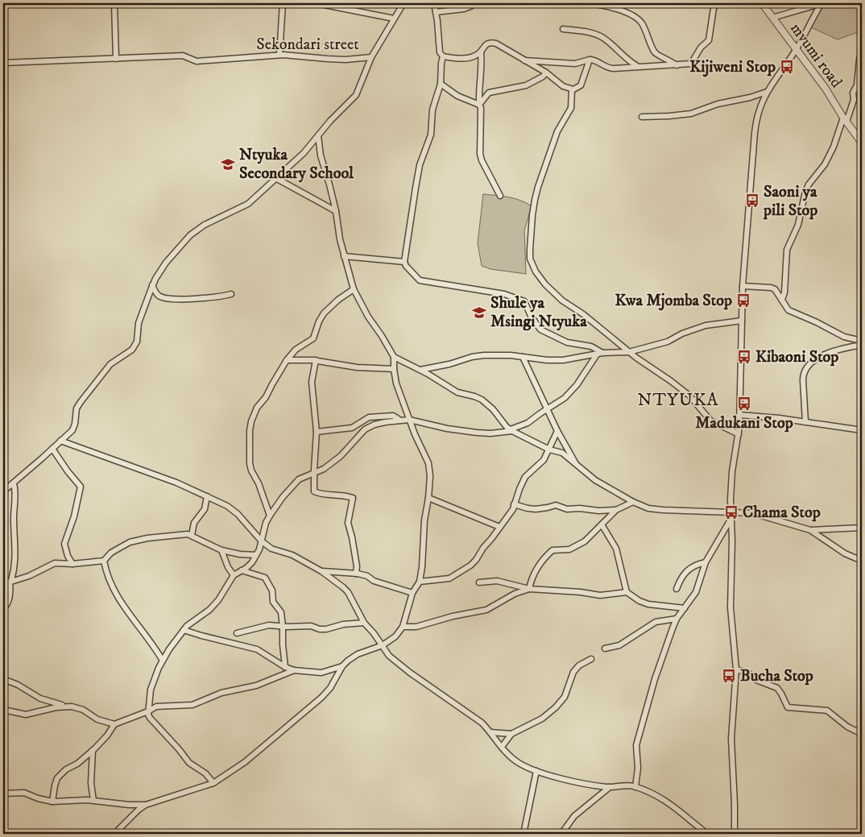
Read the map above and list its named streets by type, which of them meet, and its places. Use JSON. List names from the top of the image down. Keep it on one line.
{"streets":{"street":["Sekondari street","mvumi road"]},"districts":["NTYUKA"],"places":{"bus stop":["Kijiweni Stop","Saoni ya pili Stop","Kwa Mjomba Stop","Kibaoni Stop","Madukani Stop","Chama Stop","Bucha Stop"],"school or university":["Ntyuka Secondary School","Shule ya Msingi Ntyuka"]}}
